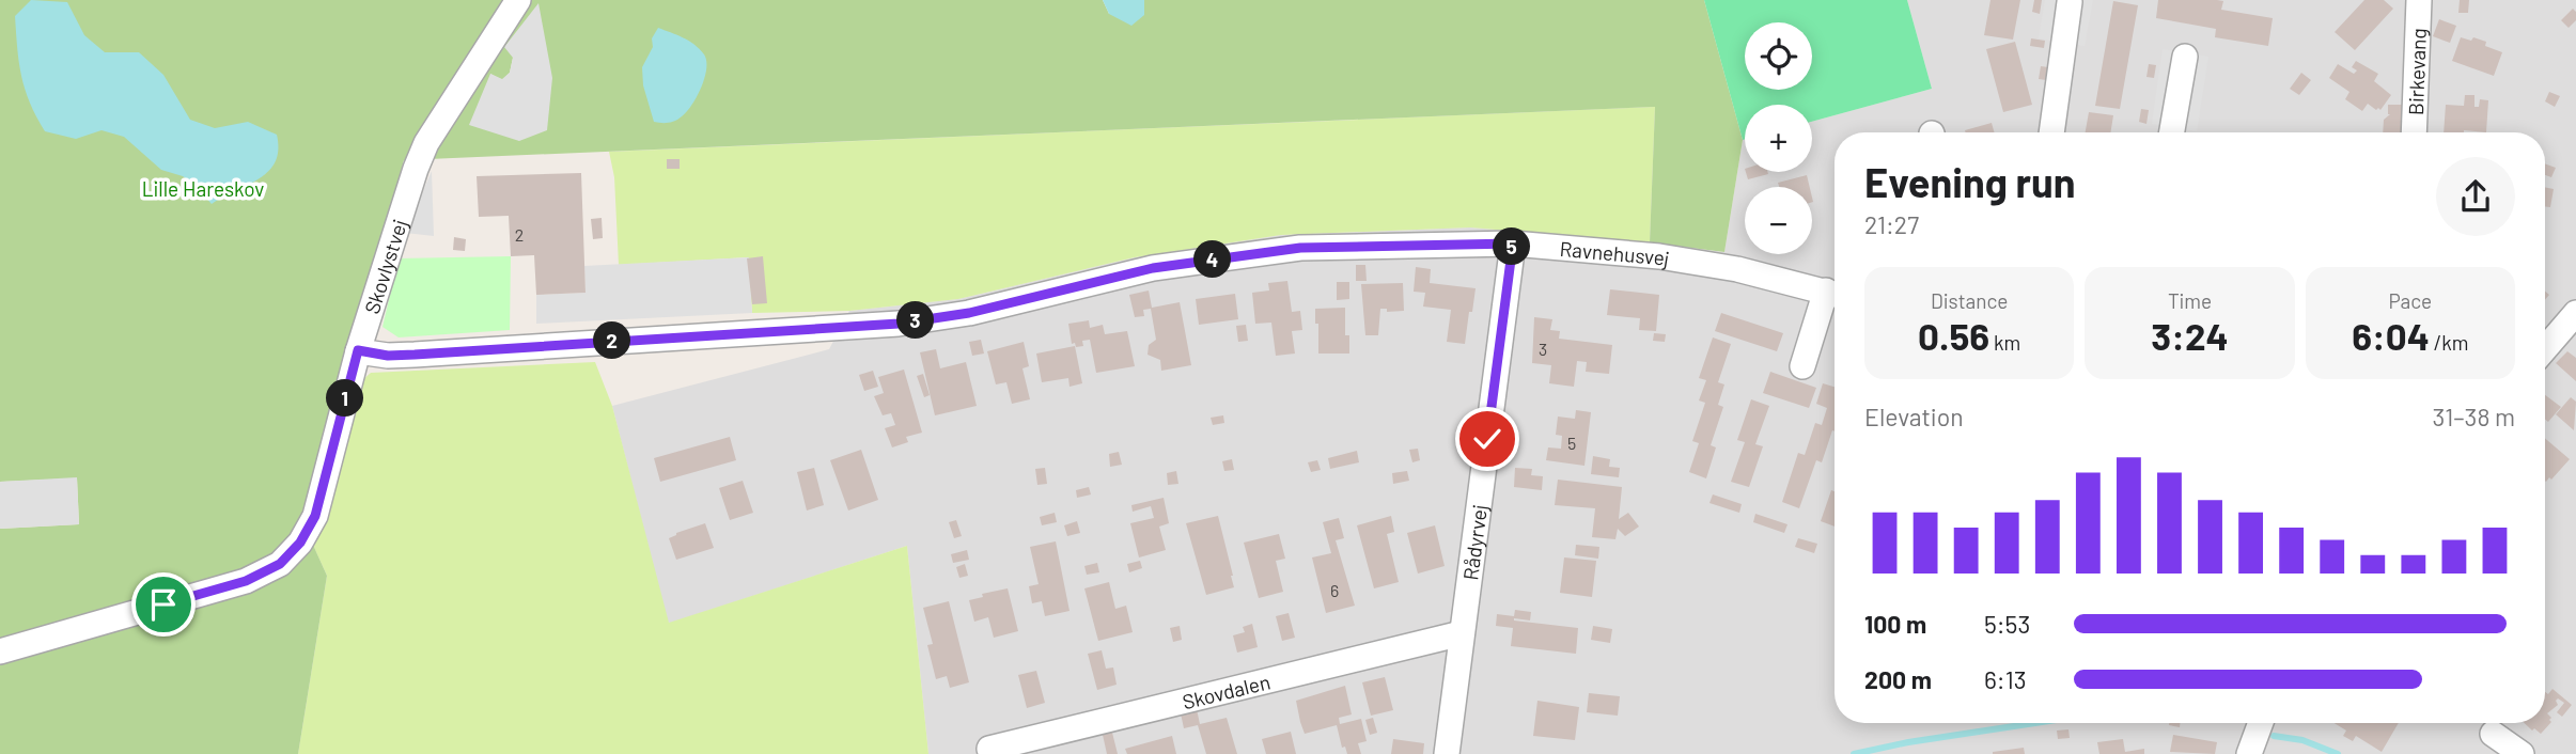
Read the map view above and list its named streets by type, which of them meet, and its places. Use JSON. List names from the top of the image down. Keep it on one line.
{"streets":{"street":["Birkevang","Ravnehusvej","Skovlystvej","Rådyrvej","Skovdalen"]},"crossings":[["Ravnehusvej","Skovlystvej"],["Ravnehusvej","Rådyrvej"],["Rådyrvej","Skovdalen"]],"parks":["Lille Hareskov"],"house_numbers":["2","3","5","6"],"page":{"map_buttons":["+","−"],"heading":["Evening run","21:27"],"pins":["5","4","3","2","1"],"stats":[["Distance","0.56 km"],["Time","3:24"],["Pace","6:04 /km"]],"chart":["Elevation","31–38 m"],"list":[{"name":"100 m","note":"5:53"},{"name":"200 m","note":"6:13"}]}}
